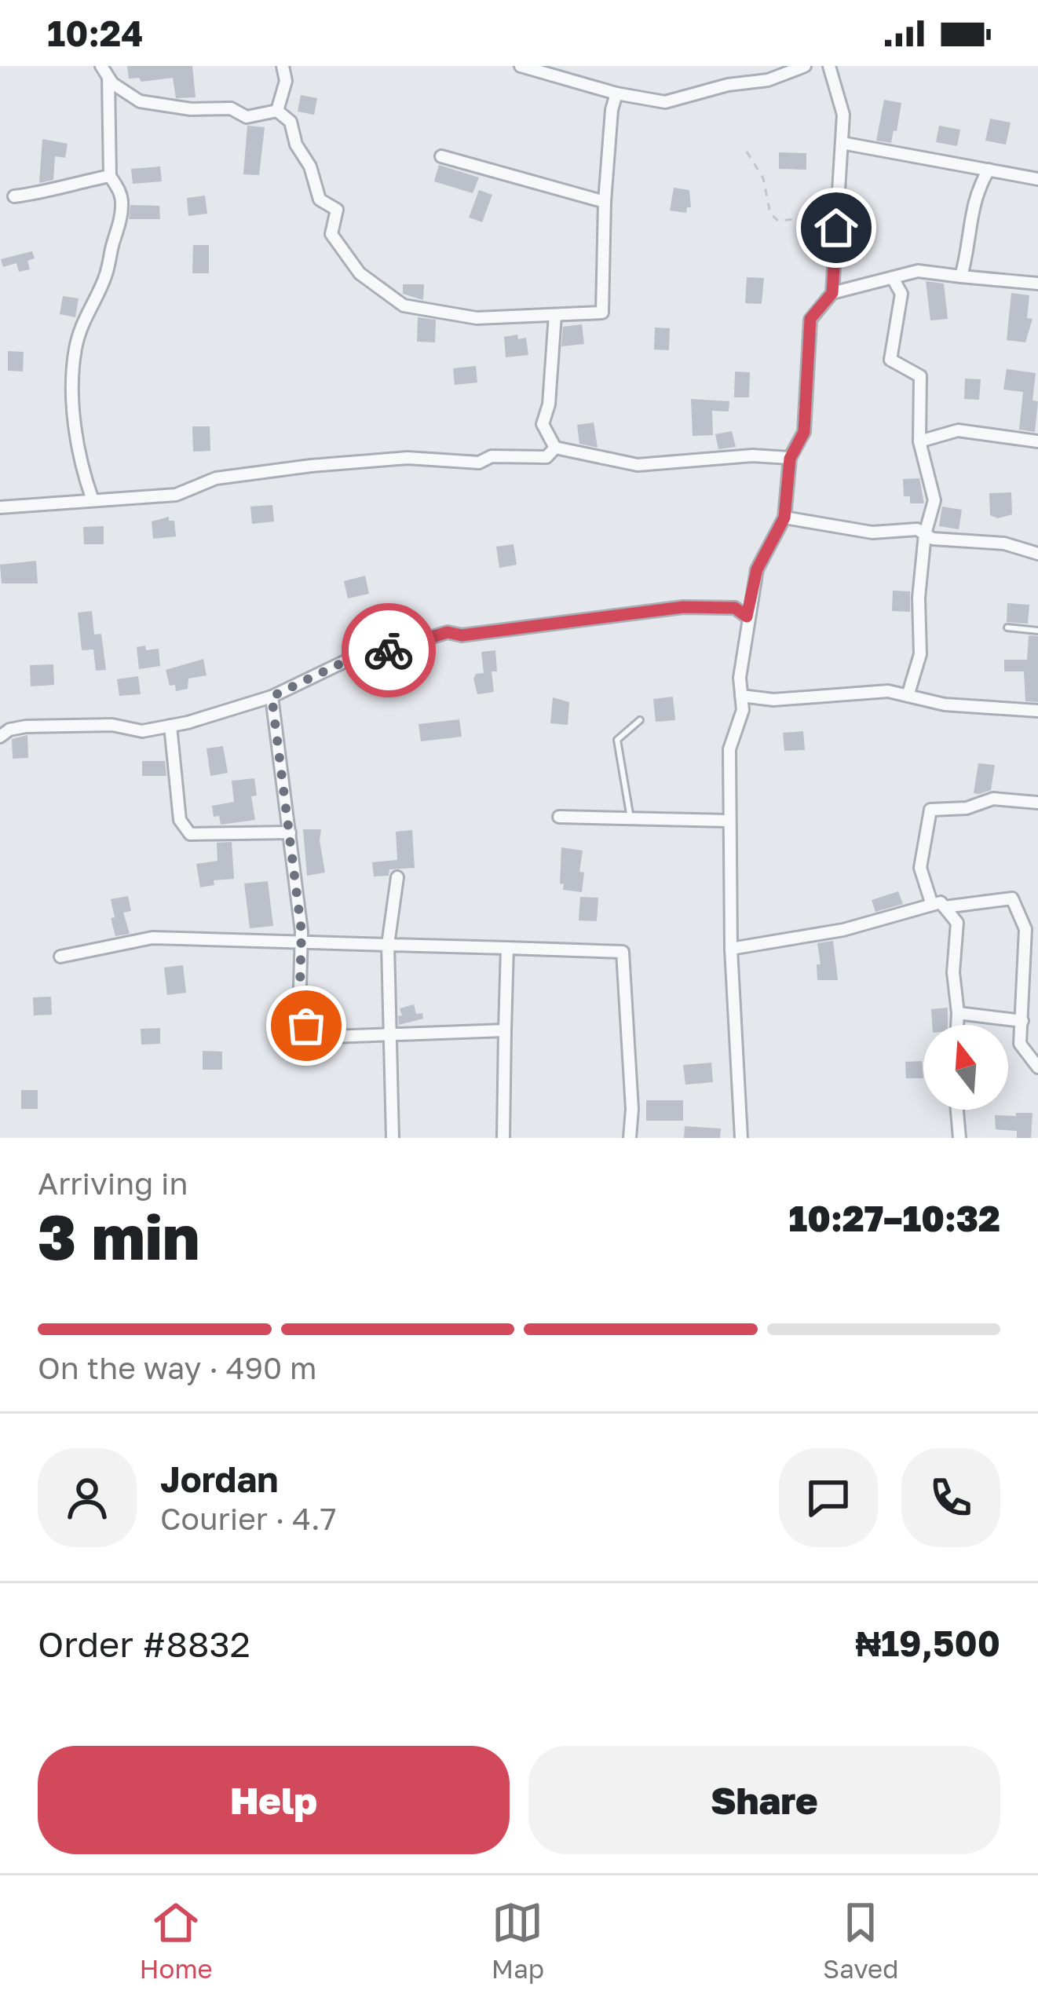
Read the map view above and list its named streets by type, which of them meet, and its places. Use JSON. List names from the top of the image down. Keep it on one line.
{"north":"top","page":{"status":"10:24","heading":["3 min","Arriving in","10:27–10:32"],"panel":["Jordan","Courier · 4.7","Order #8832","₦19,500"],"bar":"On the way · 490 m","buttons":["Help","Share"],"tabs":["Home","Map","Saved"]}}
